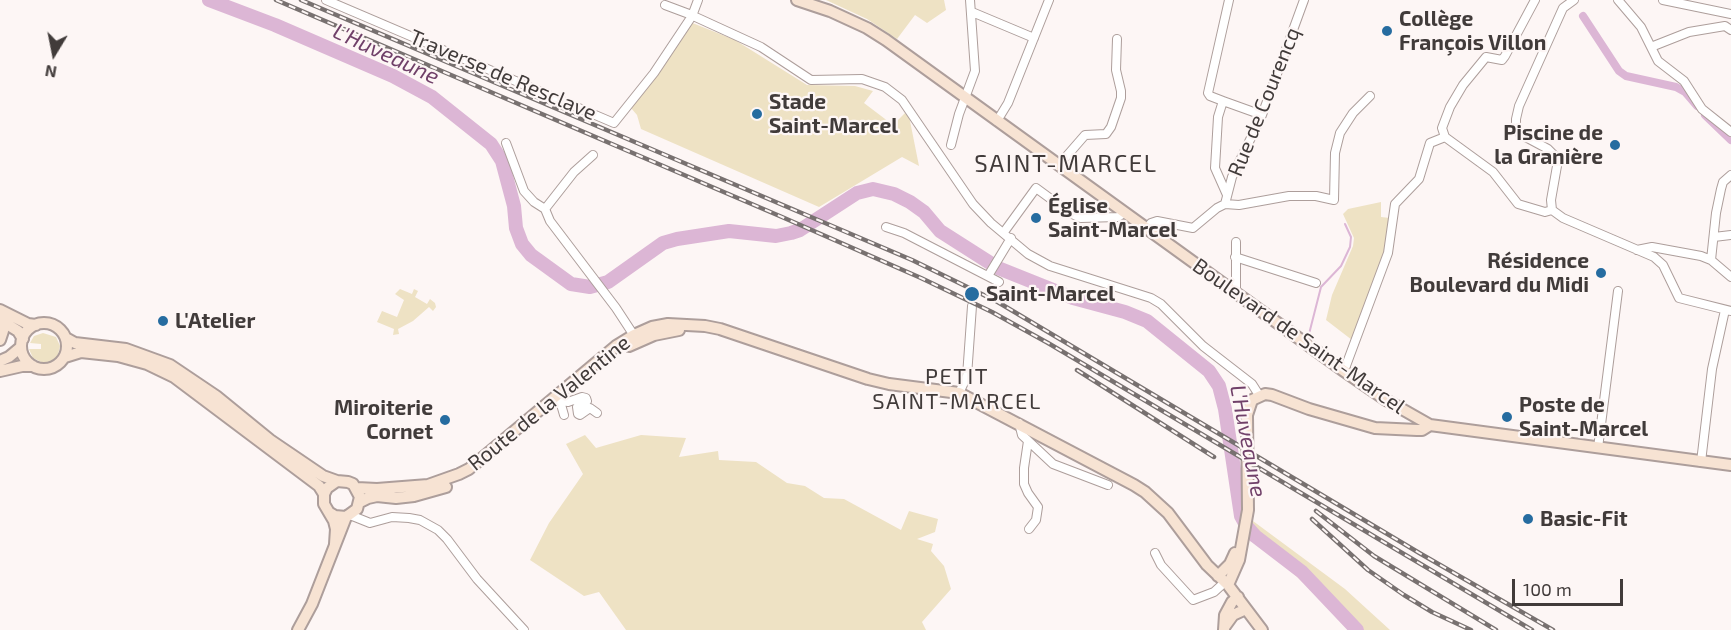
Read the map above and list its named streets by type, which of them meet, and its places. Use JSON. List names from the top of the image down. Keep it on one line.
{"streets":{"main road":["Boulevard de Saint-Marcel","Route de la Valentine"],"street":["Traverse de Resclave","Rue de Courencq"]},"districts":["SAINT-MARCEL","PETIT SAINT-MARCEL"],"water":["L'Huveaune"],"places":["Collège François Villon","Stade Saint-Marcel","Piscine de la Granière","Église Saint-Marcel","Résidence Boulevard du Midi","Saint-Marcel","L'Atelier","Poste de Saint-Marcel","Miroiterie Cornet","Basic-Fit"],"scale_bar":"100 m","north":"bottom"}
